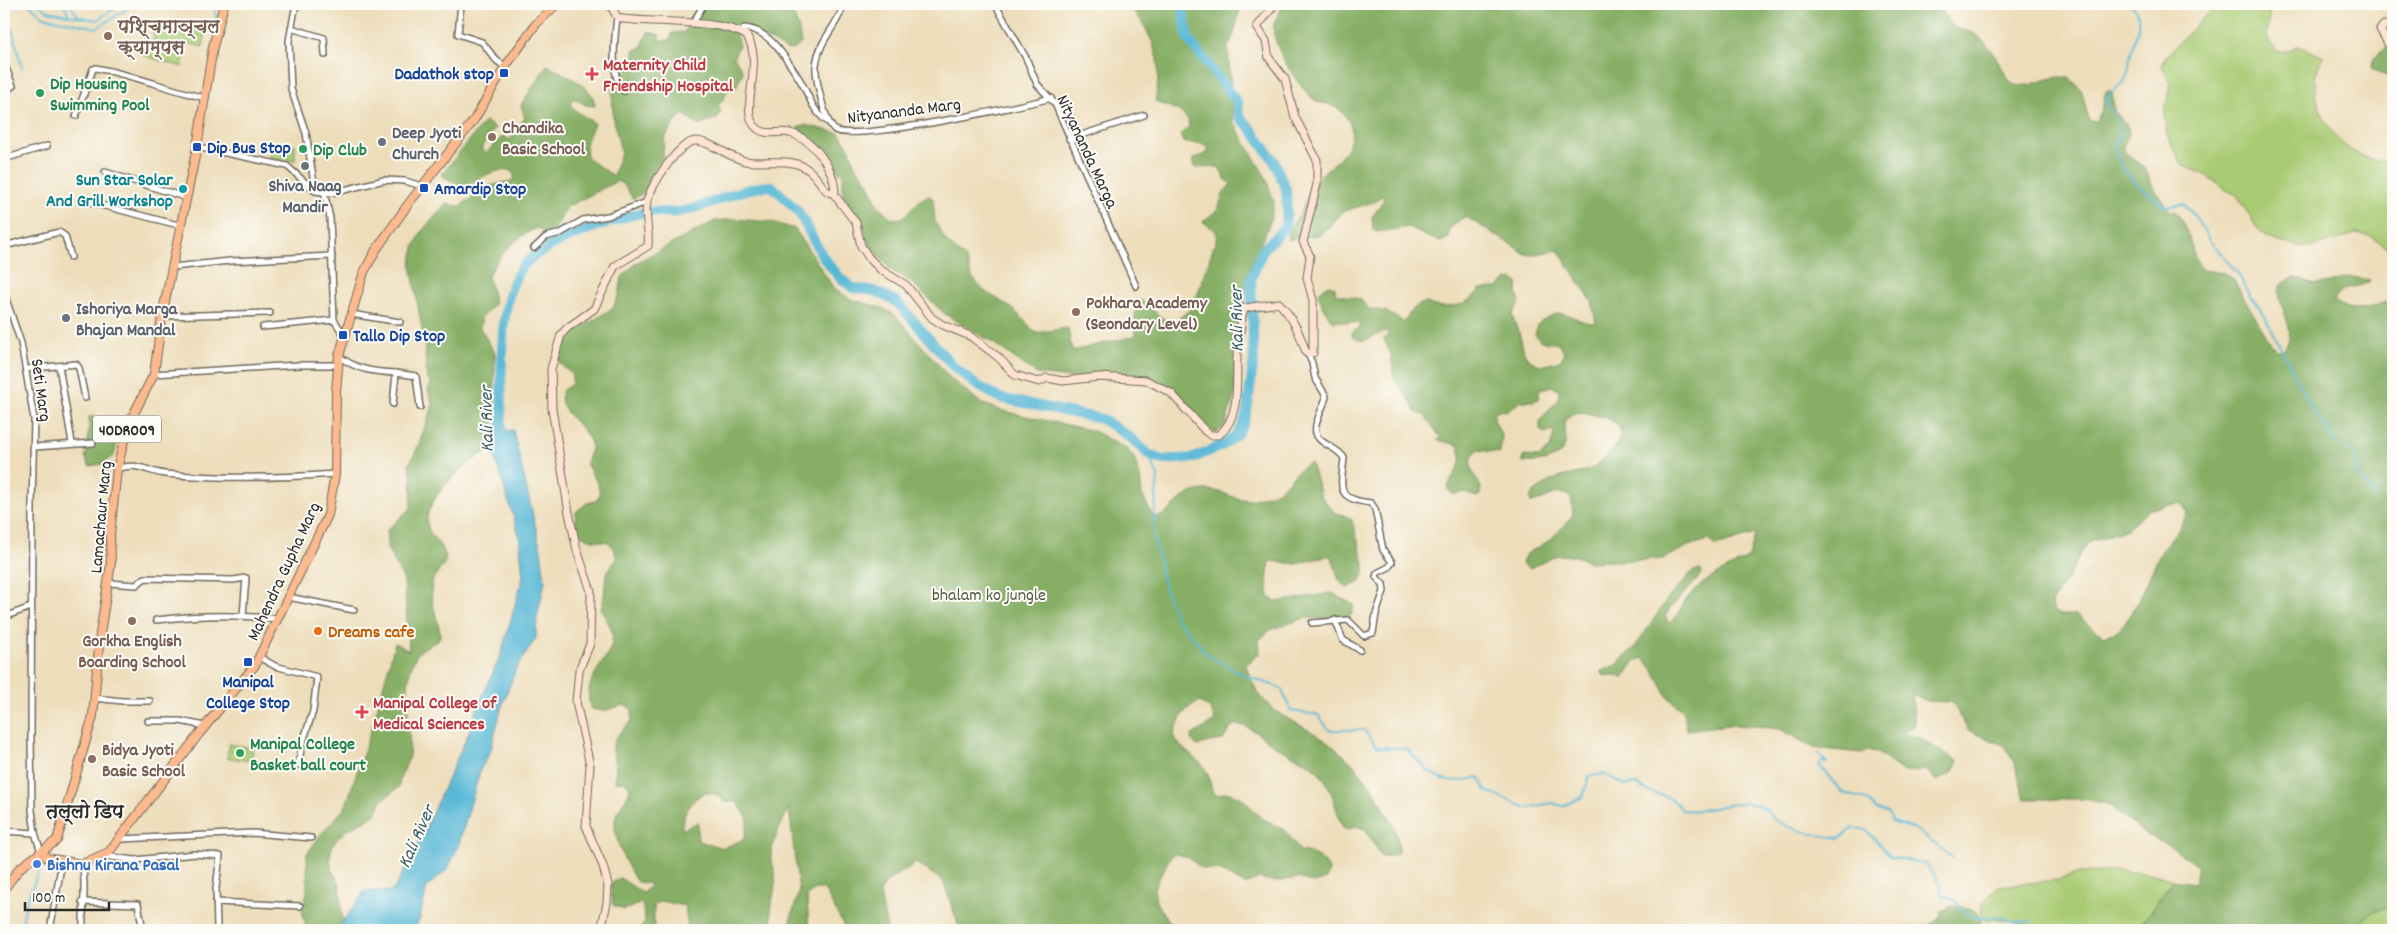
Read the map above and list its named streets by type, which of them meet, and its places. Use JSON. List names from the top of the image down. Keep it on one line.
{"streets":{"main road":["40DR009","Lamachaur Marg","Mahendra Gupha Marg"],"street":["Nityananda Marg","Nityananda Marga","Seti Marg"]},"crossings":[["Nityananda Marg","Nityananda Marga"],["Seti Marg","Lamachaur Marg"],["Seti Marg","Mahendra Gupha Marg"],["Lamachaur Marg","Mahendra Gupha Marg"]],"districts":["तल्लो डिप"],"water":["Kali River"],"parks":["bhalam ko jungle"],"places":{"other":["पश्‍चिमाञ्‍चल क्याम्पस","Dip Housing Swimming Pool","Chandika Basic School","Deep Jyoti Church","Dip Club","Shiva Naag Mandir","Sun Star Solar And Grill Workshop","Pokhara Academy (Seondary Level)","Ishoriya Marga Bhajan Mandal","Gorkha English Boarding School","Dreams cafe","Manipal College Basket ball court","Bidya Jyoti Basic School","Bishnu Kirana Pasal"],"transit":["Dadathok stop","Dip Bus Stop","Amardip Stop","Tallo Dip Stop","Manipal College Stop"],"health":["Maternity Child Friendship Hospital","Manipal College of Medical Sciences"]},"scale_bar":"100 m"}
